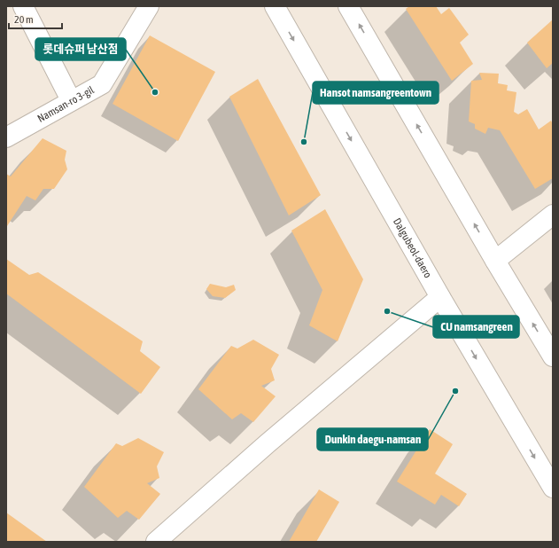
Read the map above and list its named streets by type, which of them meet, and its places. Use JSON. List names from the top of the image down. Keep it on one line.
{"streets":{"main road":["Namsan-ro 3-gil","Dalgubeol-daero"]},"places":["롯데슈퍼 남산점","Hansot namsangreentown","CU namsangreen","Dunkin daegu-namsan"],"scale_bar":"20 m"}
